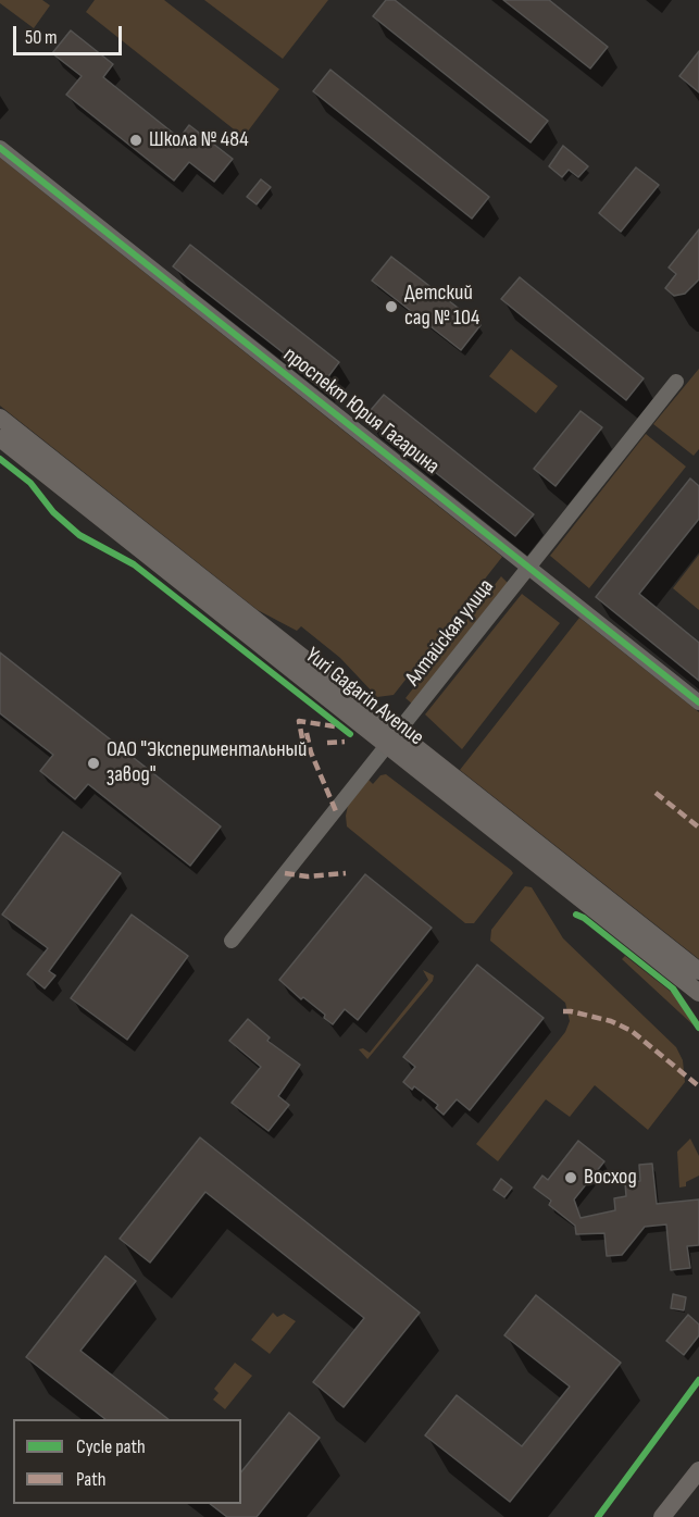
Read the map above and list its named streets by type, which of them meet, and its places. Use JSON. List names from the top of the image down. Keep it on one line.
{"streets":{"main road":["Yuri Gagarin Avenue"],"street":["проспект Юрия Гагарина","Алтайская улица"]},"crossings":[["проспект Юрия Гагарина","Алтайская улица"],["Алтайская улица","Yuri Gagarin Avenue"]],"places":["Школа № 484","Детский сад № 104","ОАО \"Экспериментальный завод\"","Восход"],"legend":["Cycle path","Path"],"scale_bar":"50 m"}
